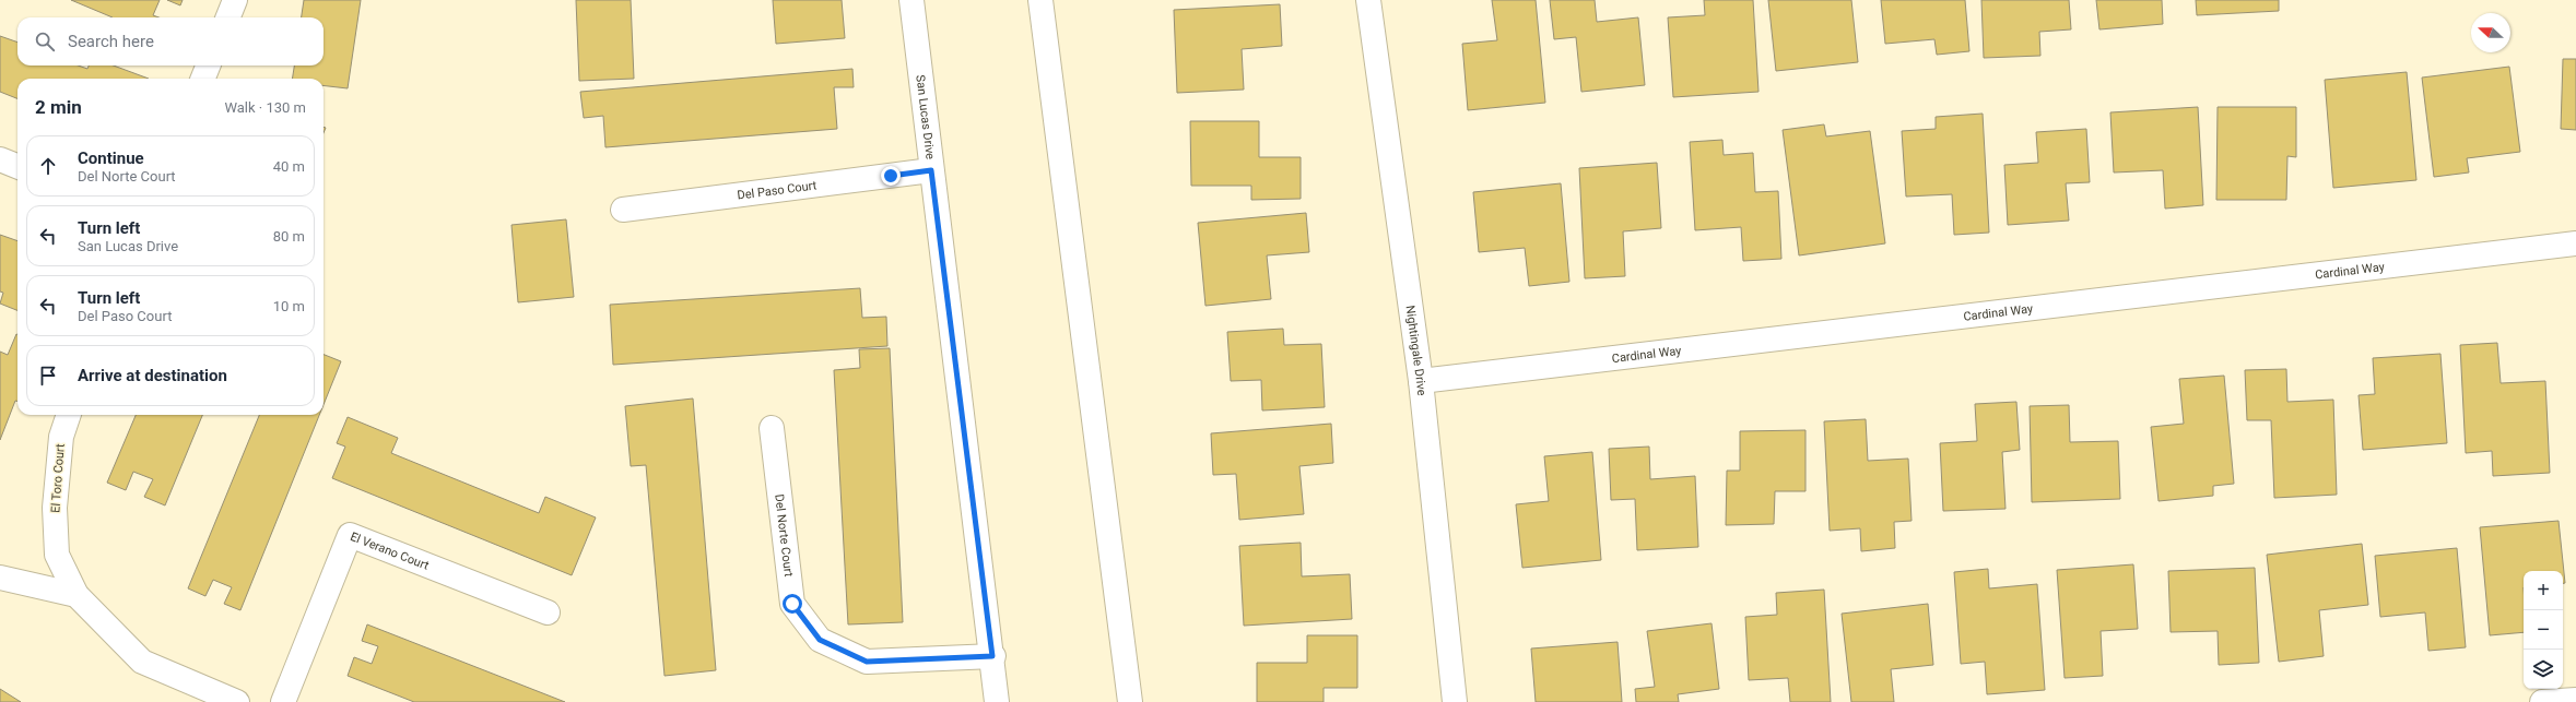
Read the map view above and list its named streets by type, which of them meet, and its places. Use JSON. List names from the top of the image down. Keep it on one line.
{"streets":{"street":["San Lucas Drive","Del Paso Court","Cardinal Way","Nightingale Drive","El Toro Court","Del Norte Court","El Verano Court"]},"crossings":[["San Lucas Drive","Del Paso Court"],["San Lucas Drive","Del Norte Court"],["Cardinal Way","Nightingale Drive"]],"north":"left","page":{"search":"Search here","heading":["2 min","Walk · 130 m"],"list":[["Continue","Del Norte Court","40 m"],["Turn left","San Lucas Drive","80 m"],["Turn left","Del Paso Court","10 m"],"Arrive at destination"],"map_buttons":["+","−"]}}
